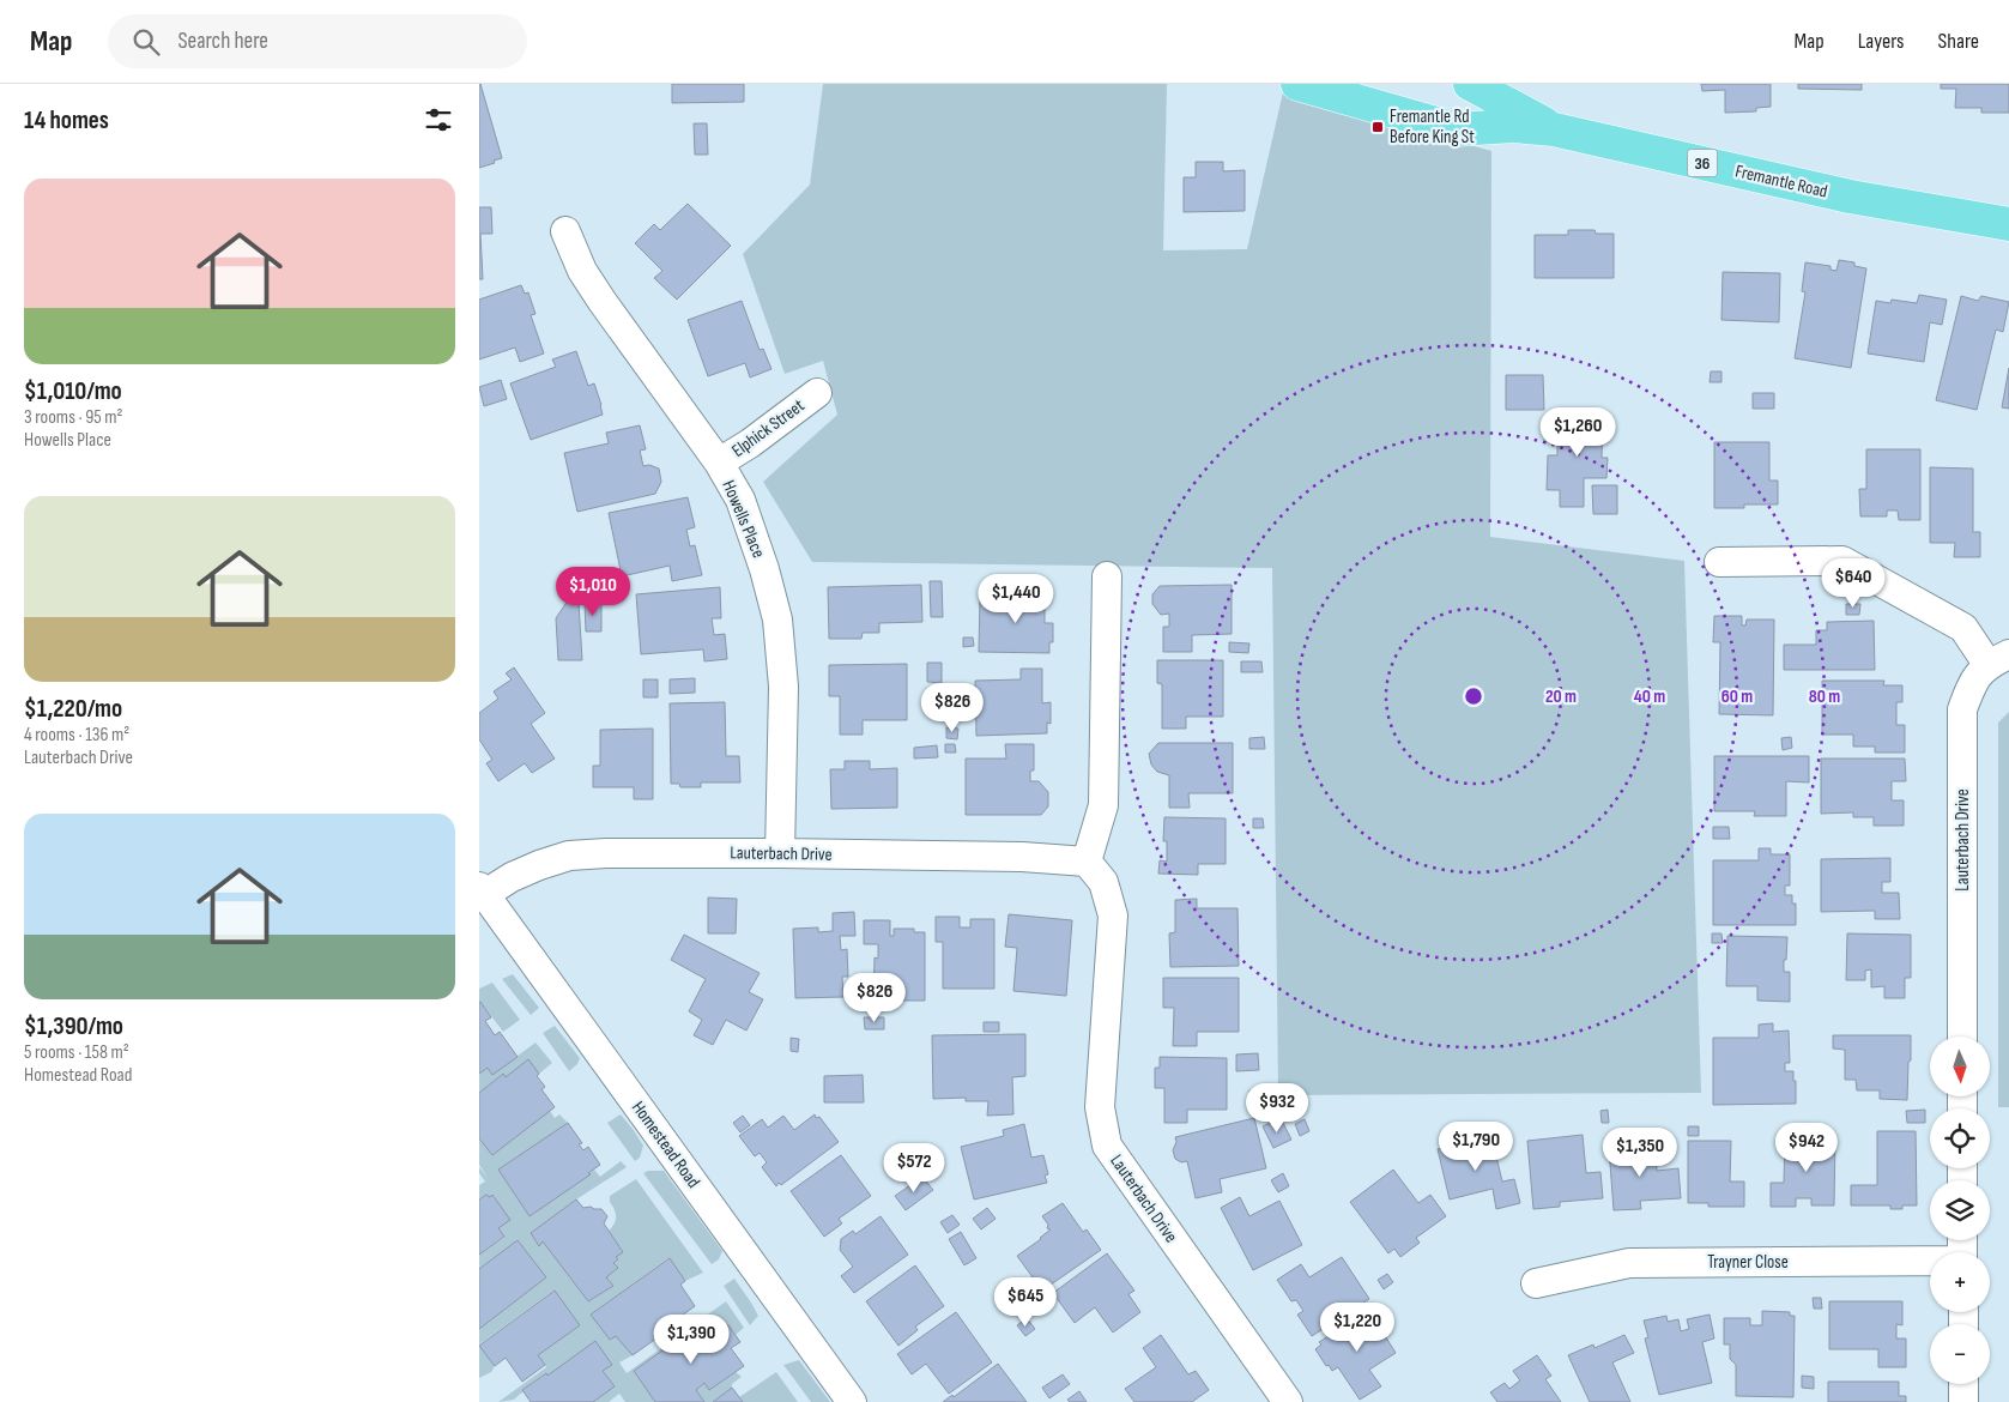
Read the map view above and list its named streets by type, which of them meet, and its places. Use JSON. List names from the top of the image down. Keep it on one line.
{"streets":{"main road":["36","Fremantle Road"],"street":["Elphick Street","Howells Place","Lauterbach Drive","Homestead Road","Trayner Close"]},"crossings":[["Elphick Street","Howells Place"],["Howells Place","Lauterbach Drive"],["Lauterbach Drive","Homestead Road"]],"places":{"transit":["Fremantle Rd Before King St"]},"north":"bottom","page":{"header":"Map","search":"Search here","nav":["Map","Layers","Share"],"heading":"14 homes","list":[{"name":"$1,010/mo","note":"3 rooms · 95 m² · Howells Place"},{"name":"$1,220/mo","note":"4 rooms · 136 m² · Lauterbach Drive"},{"name":"$1,390/mo","note":"5 rooms · 158 m² · Homestead Road"}],"price":["$1,260","$640","$1,010","$1,440","$826","$826","$932","$1,790","$942","$1,350","$572","$645","$1,220","$1,390"],"map_buttons":["+","−"]},"rings":["20 m","40 m","60 m","80 m"]}
